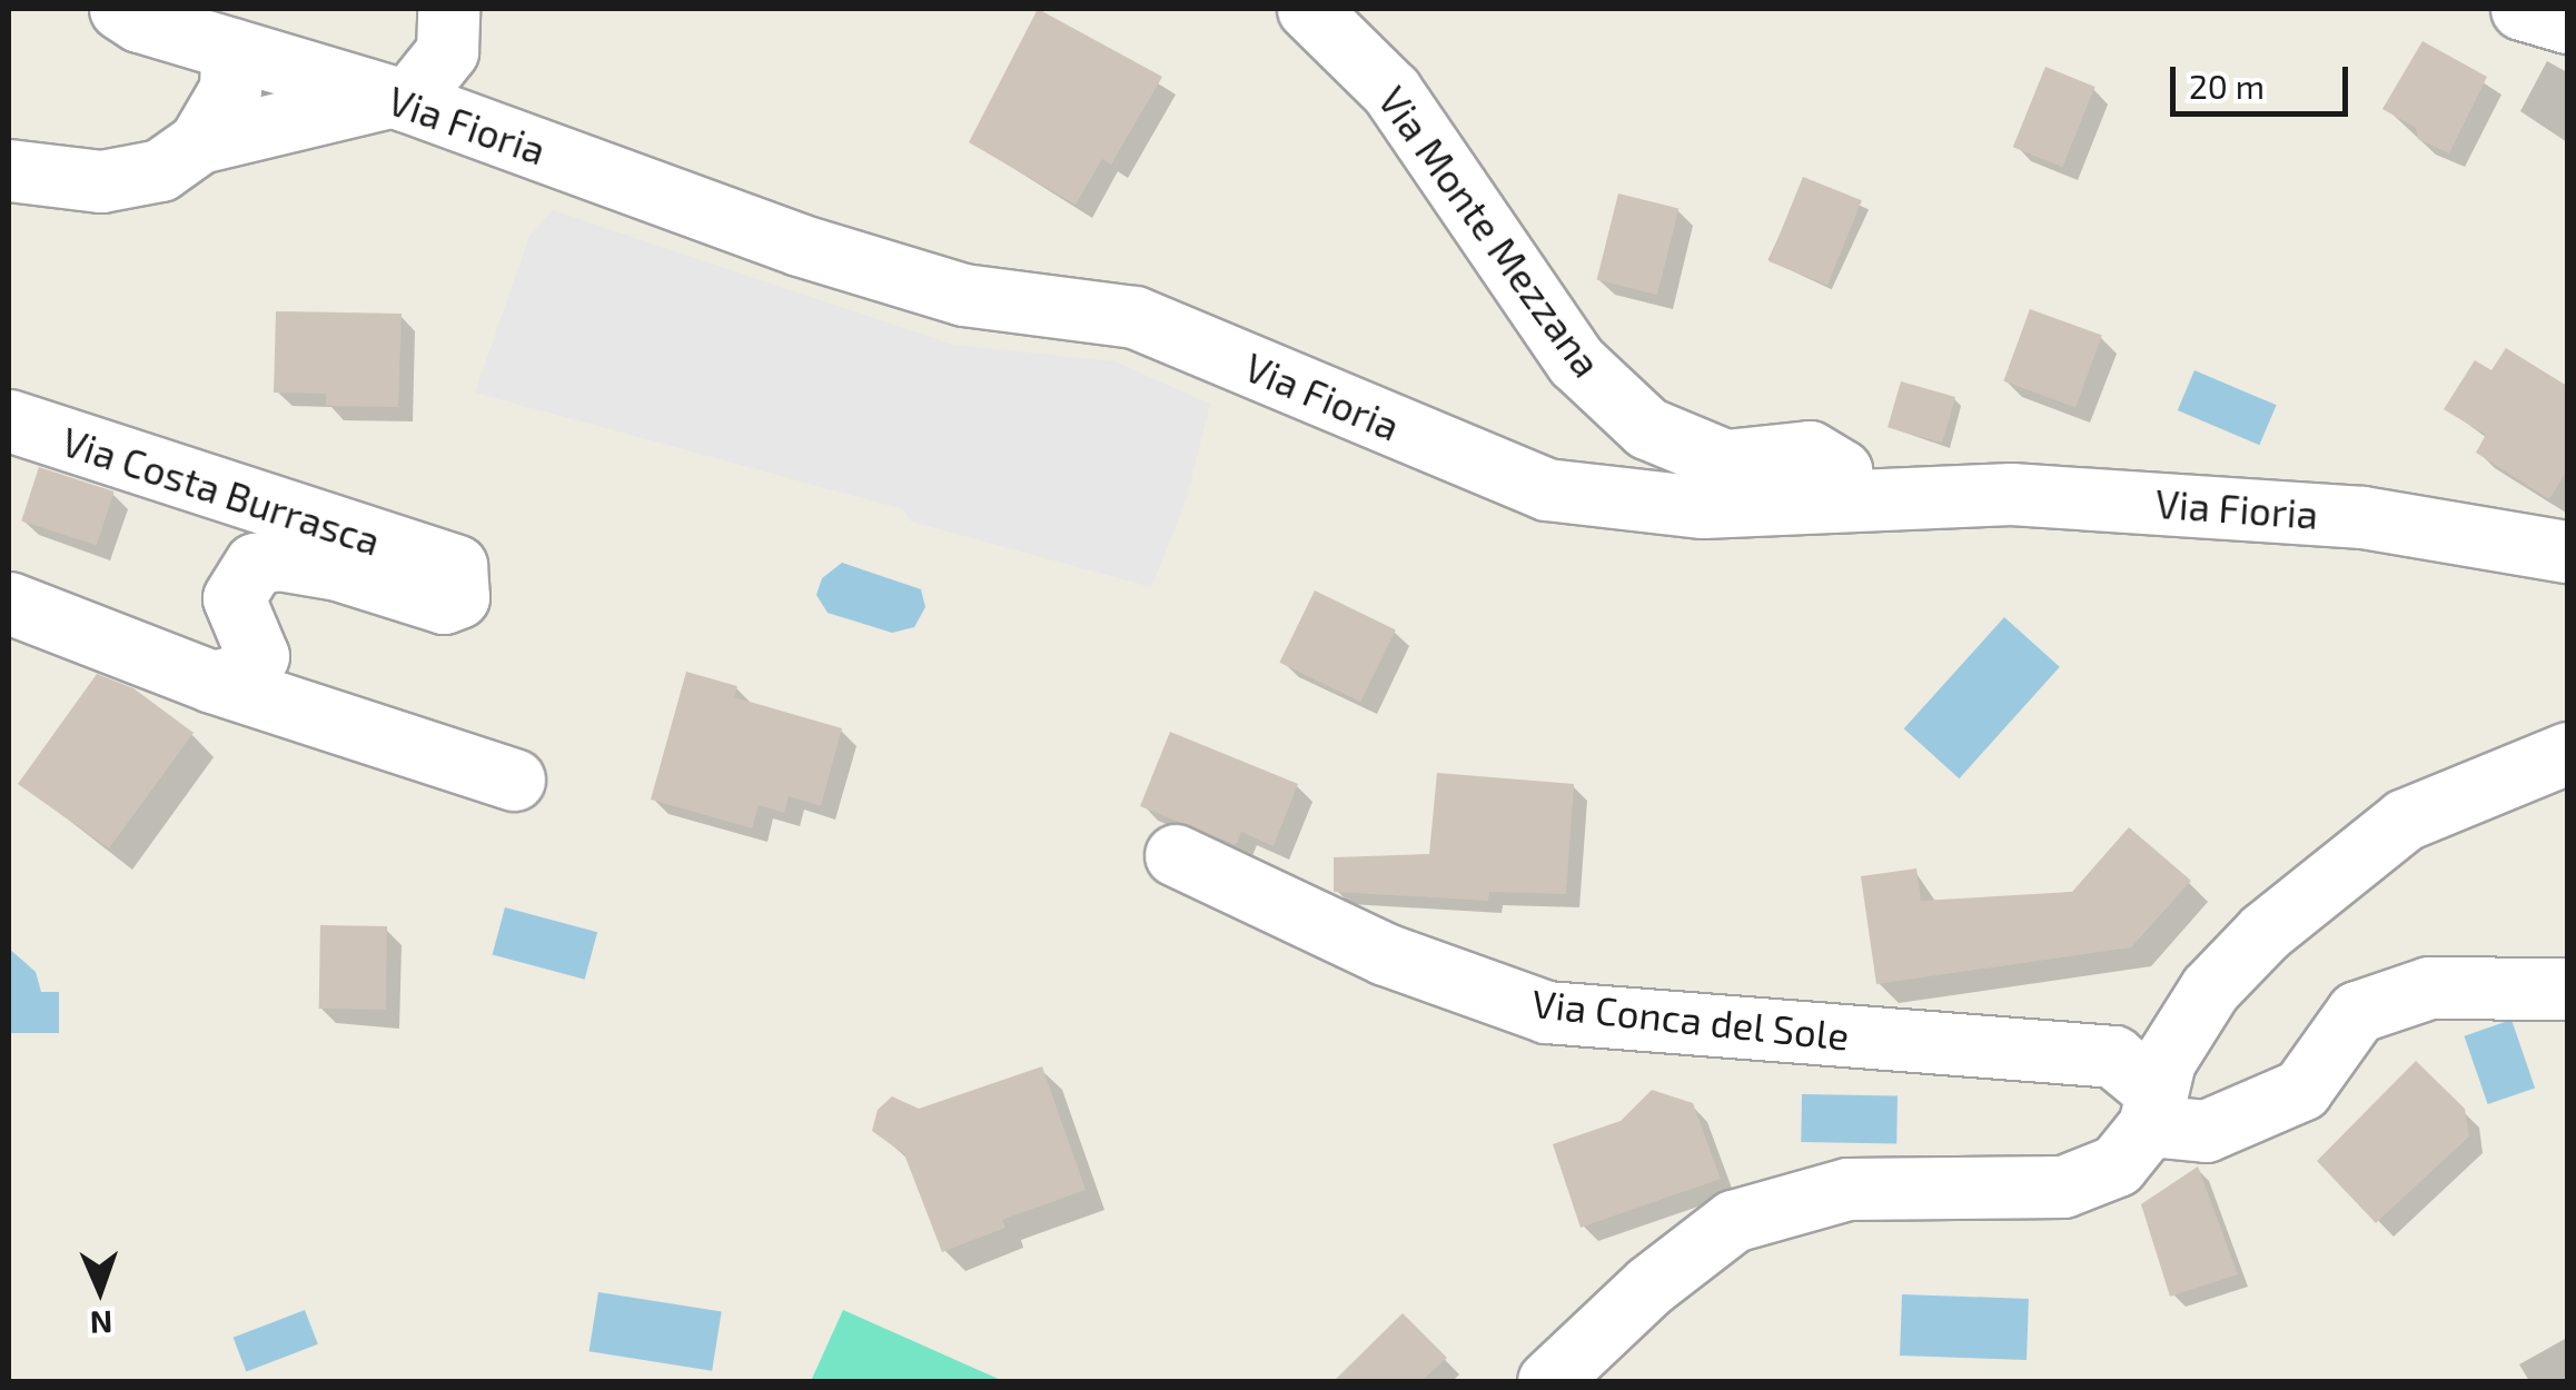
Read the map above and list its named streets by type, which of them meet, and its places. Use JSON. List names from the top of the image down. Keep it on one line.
{"streets":{"street":["Via Fioria","Via Monte Mezzana","Via Costa Burrasca","Via Conca del Sole"]},"crossings":[["Via Fioria","Via Monte Mezzana"]],"scale_bar":"20 m","north":"bottom"}
